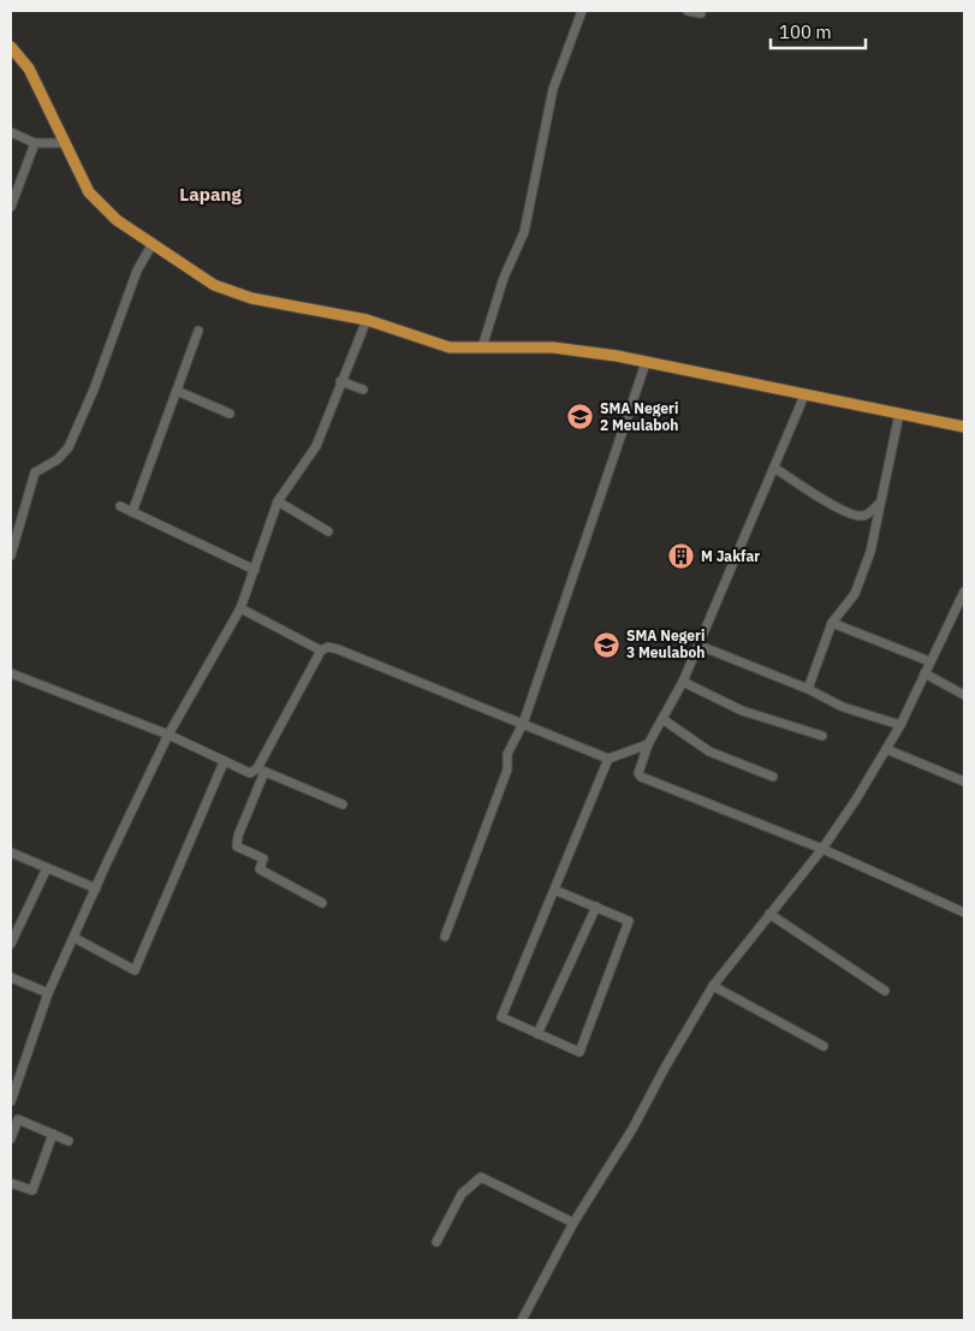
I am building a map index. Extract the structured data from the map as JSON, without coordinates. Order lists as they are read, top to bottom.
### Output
{
  "districts": ["Lapang"],
  "places": {
    "school or university": ["SMA Negeri 2 Meulaboh", "SMA Negeri 3 Meulaboh"],
    "building": ["M Jakfar"]
  },
  "scale_bar": "100 m"
}
